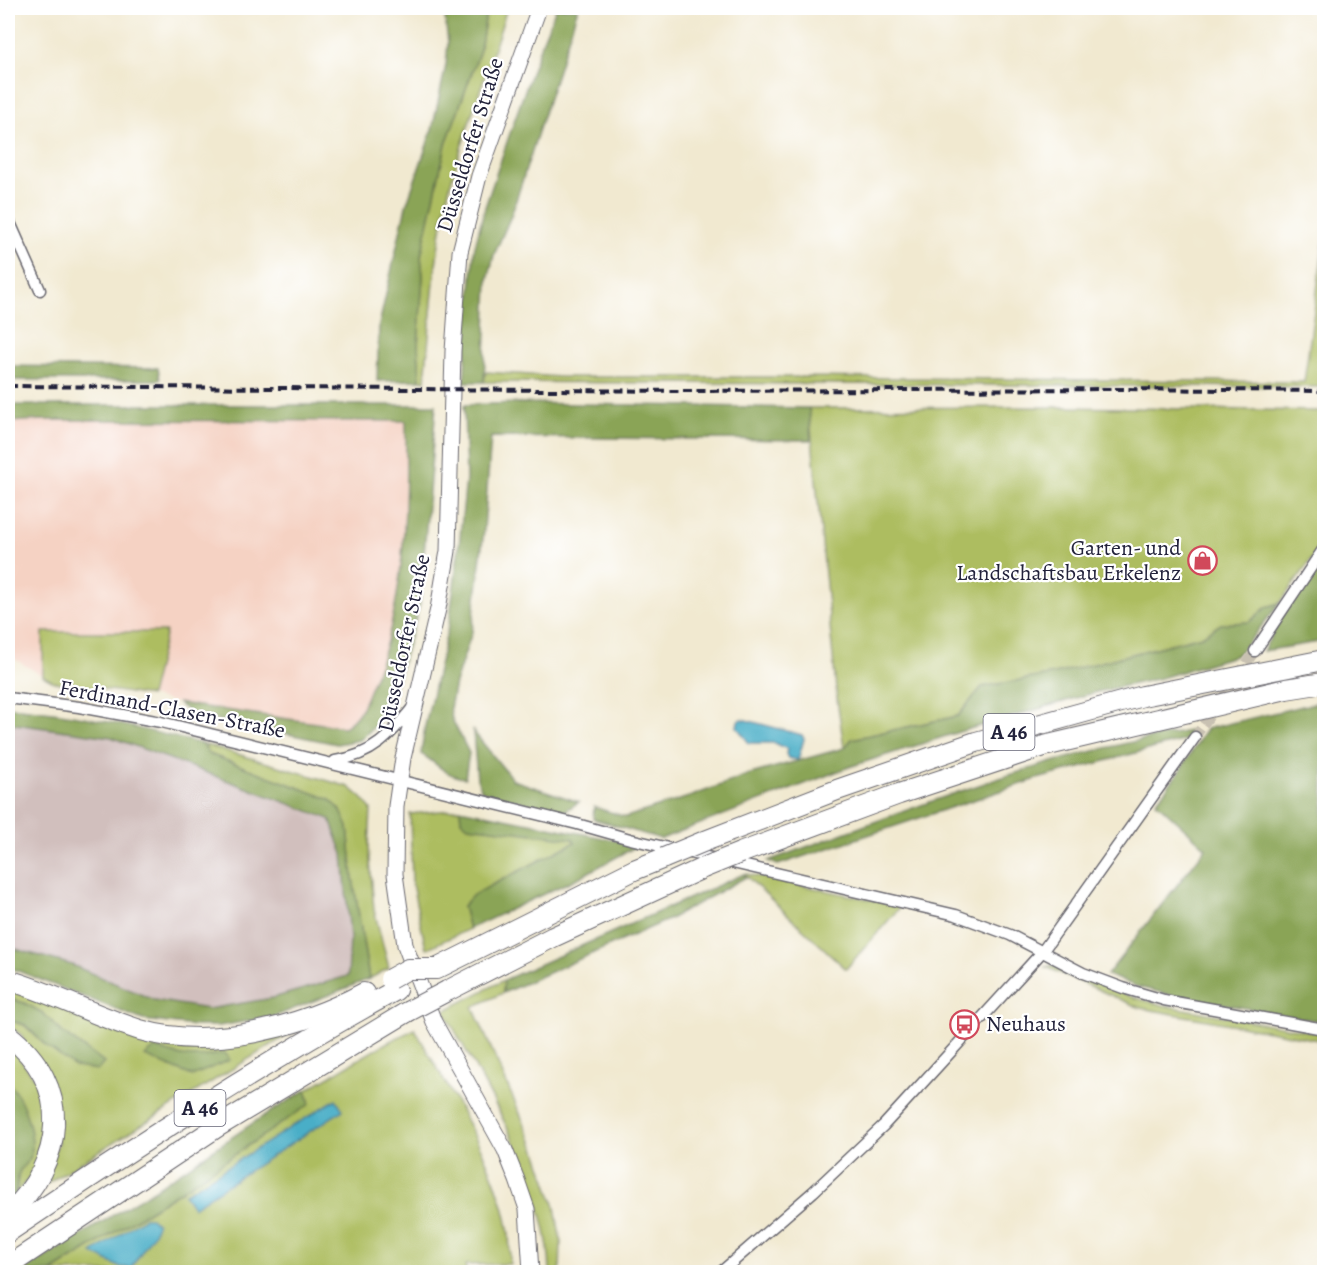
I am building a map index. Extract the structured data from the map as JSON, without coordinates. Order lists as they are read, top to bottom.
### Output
{
  "streets": {
    "highway": ["A 46"],
    "main road": ["Düsseldorfer Straße"],
    "street": ["Ferdinand-Clasen-Straße"]
  },
  "crossings": [
    ["Düsseldorfer Straße", "Ferdinand-Clasen-Straße"]
  ],
  "places": {
    "shop": ["Garten- und Landschaftsbau Erkelenz"],
    "bus stop": ["Neuhaus"]
  }
}
